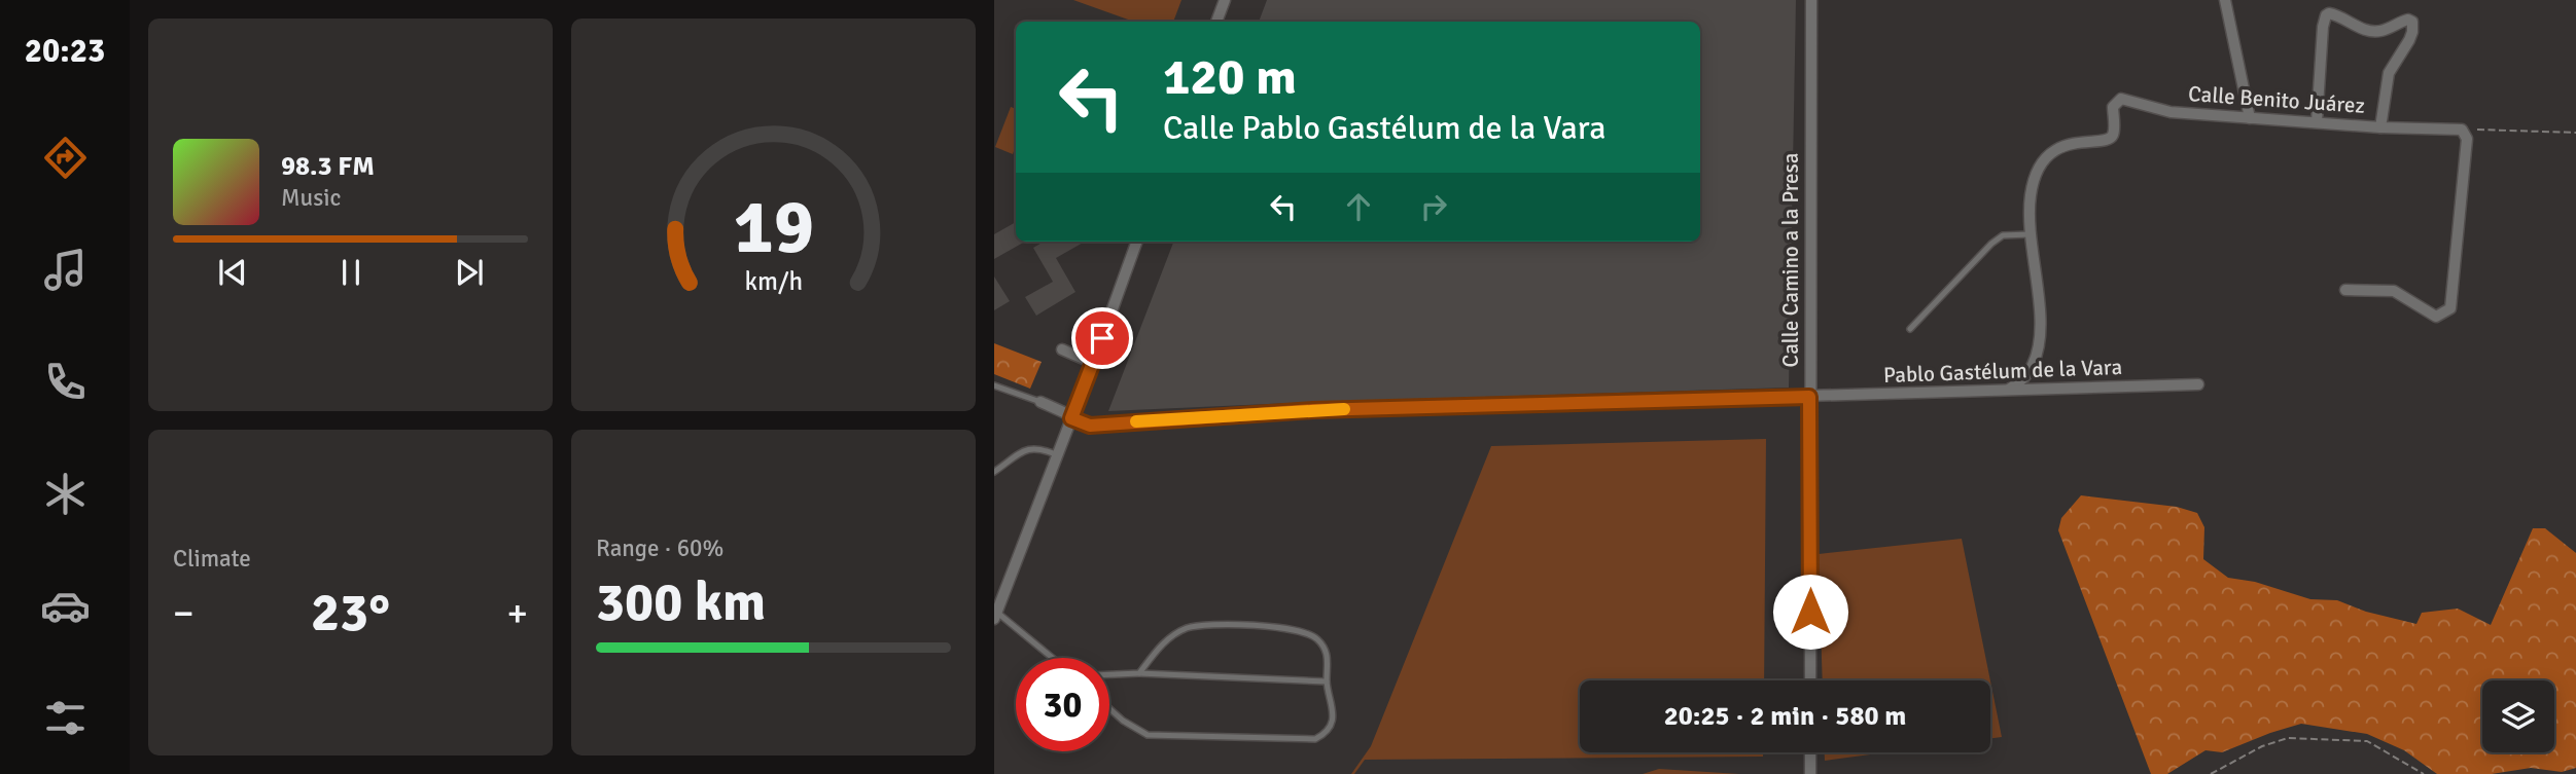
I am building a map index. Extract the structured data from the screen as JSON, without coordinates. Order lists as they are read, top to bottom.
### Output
{
  "streets": {
    "street": ["Calle Benito Juárez", "Calle Camino a la Presa", "Pablo Gastélum de la Vara"]
  },
  "crossings": [
    ["Calle Camino a la Presa", "Pablo Gastélum de la Vara"]
  ],
  "page": {
    "tabs": "20:23",
    "turn": ["120 m", "Calle Pablo Gastélum de la Vara"],
    "song": ["98.3 FM", "Music"],
    "tile": [
      "Climate",
      ["Range · 60%", "300 km"]
    ],
    "heat": ["−", "23°", "+"],
    "limit": "30",
    "trip": "20:25 · 2 min · 580 m",
    "gauge": ["19", "km/h"]
  }
}
